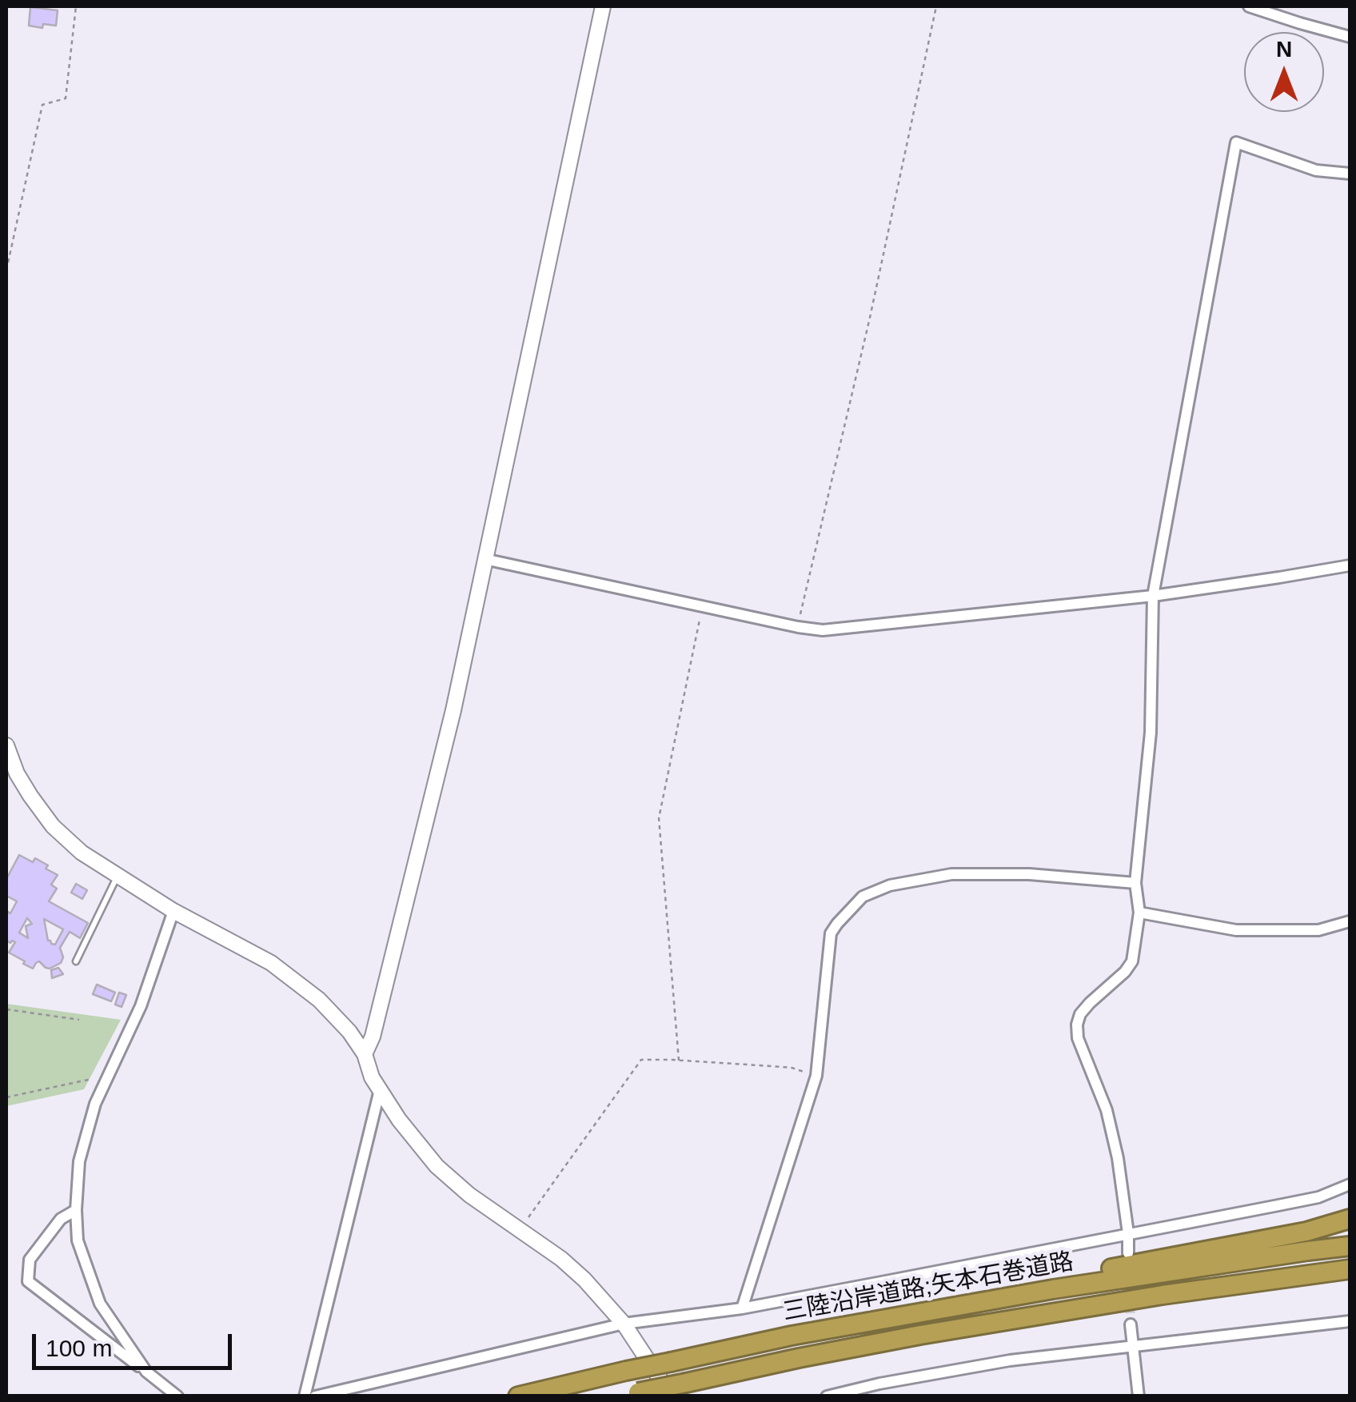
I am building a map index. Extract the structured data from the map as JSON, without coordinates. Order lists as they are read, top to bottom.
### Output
{
  "streets": {
    "highway": ["三陸沿岸道路;矢本石巻道路"]
  },
  "scale_bar": "100 m",
  "north": "top"
}
